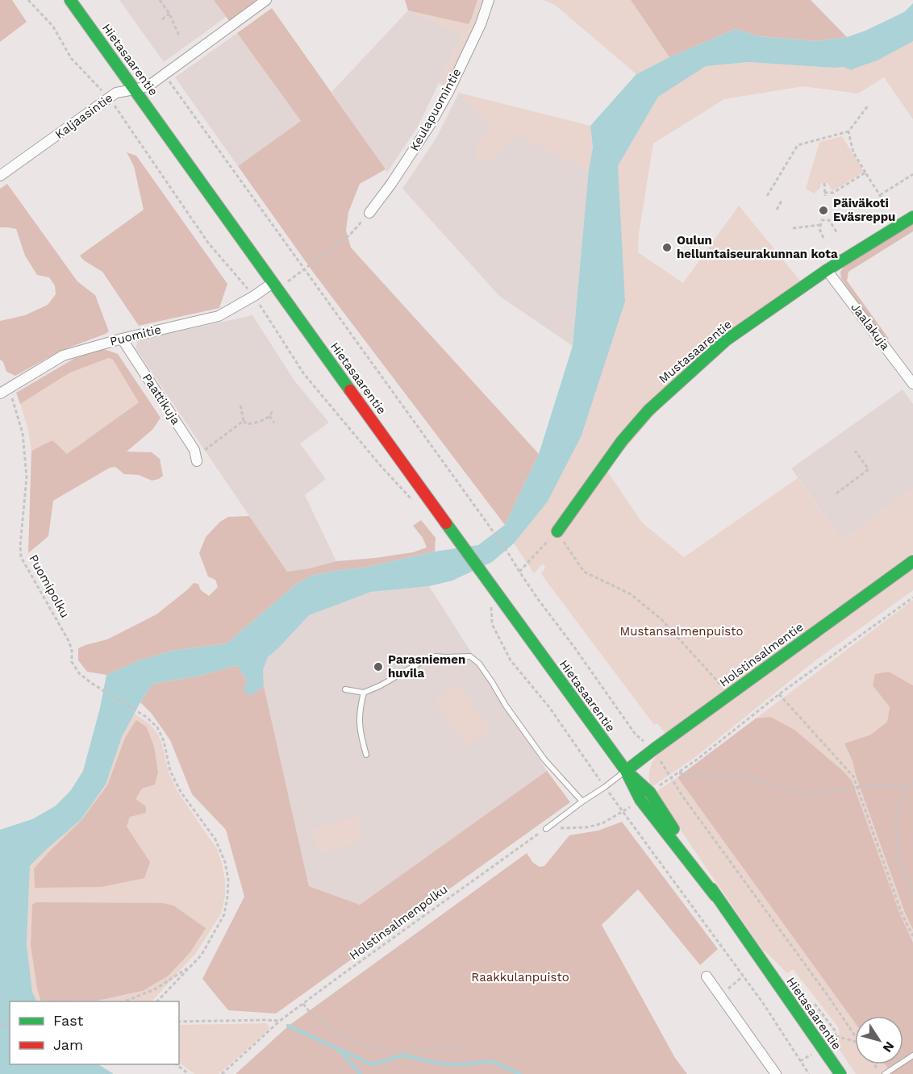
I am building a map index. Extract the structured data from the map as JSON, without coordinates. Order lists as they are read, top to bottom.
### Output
{
  "streets": {
    "street": [
      "Hietasaarentie",
      "Keulapuomintie",
      "Kaljaasintie",
      "Jaalakuja",
      "Puomitie",
      "Mustasaarentie",
      "Paattikuja",
      "Holstinsalmentie"
    ],
    "path": ["Puomipolku", "Holstinsalmenpolku"]
  },
  "crossings": [
    ["Hietasaarentie", "Kaljaasintie"],
    ["Hietasaarentie", "Puomitie"],
    ["Hietasaarentie", "Holstinsalmentie"],
    ["Jaalakuja", "Mustasaarentie"],
    ["Puomitie", "Paattikuja"],
    ["Puomitie", "Puomipolku"]
  ],
  "parks": ["Mustansalmenpuisto", "Raakkulanpuisto"],
  "places": ["Päiväkoti Eväsreppu", "Oulun helluntaiseurakunnan kota", "Parasniemen huvila"],
  "legend": ["Fast", "Jam"],
  "north": "bottom right"
}
